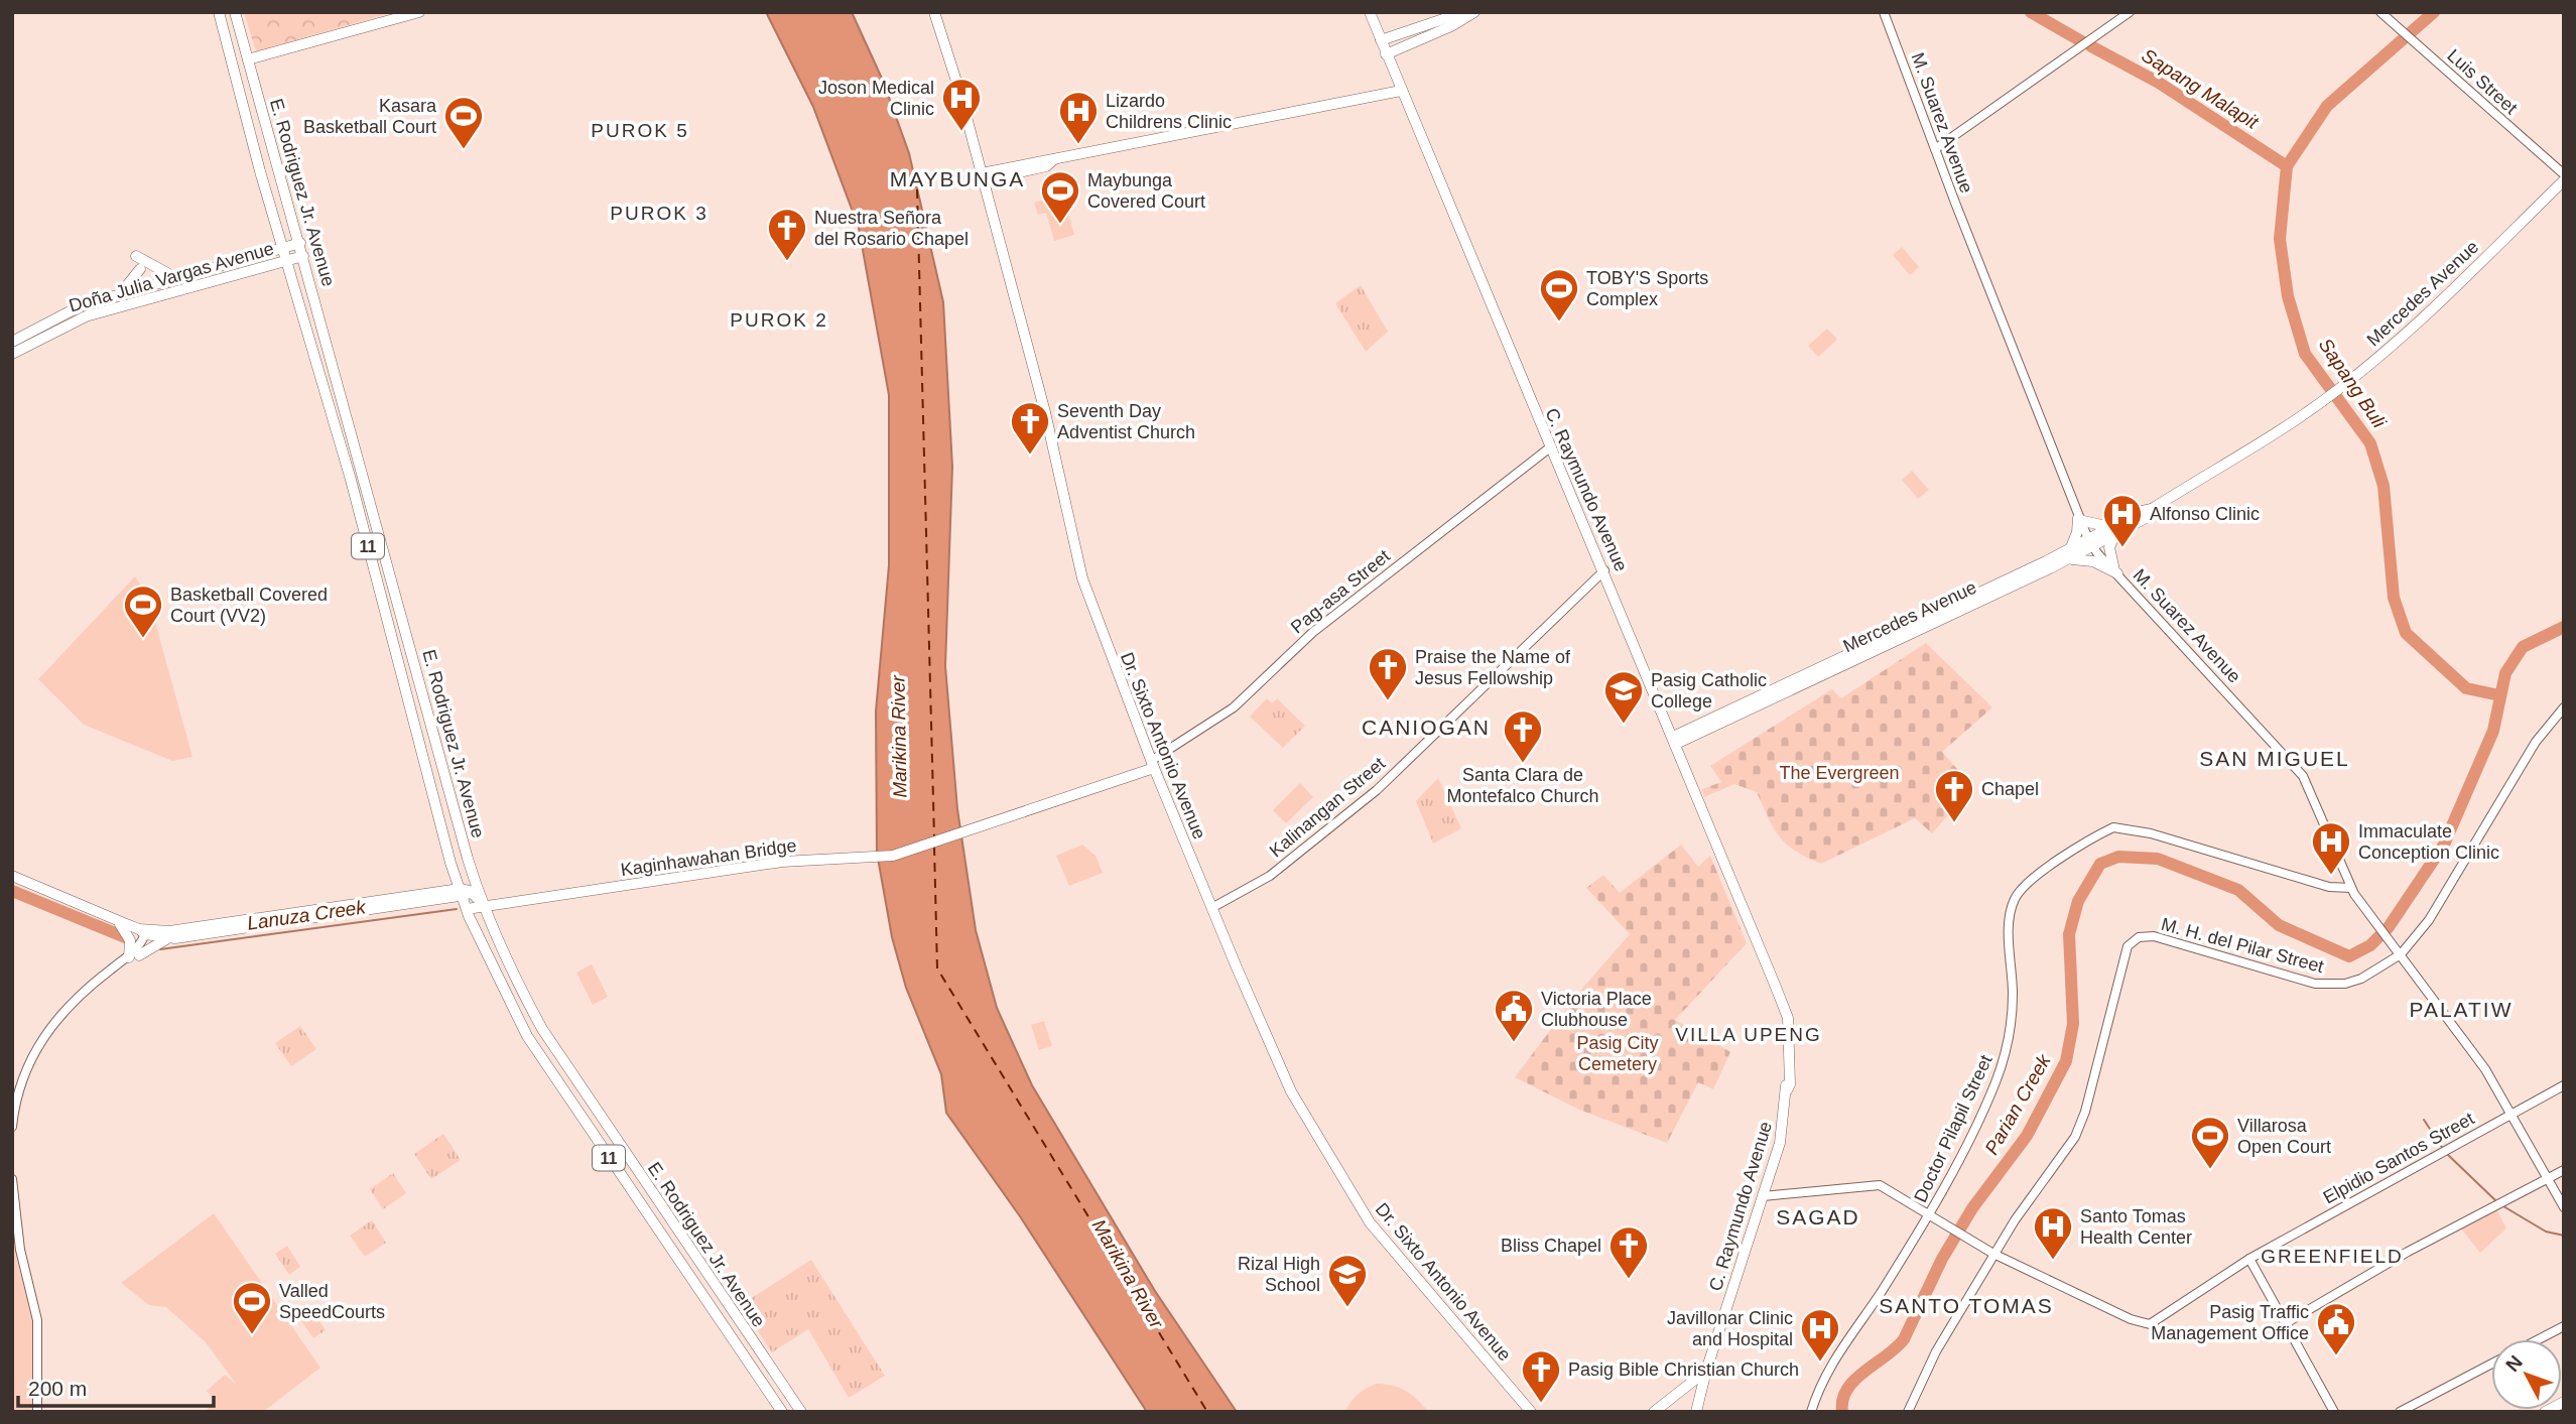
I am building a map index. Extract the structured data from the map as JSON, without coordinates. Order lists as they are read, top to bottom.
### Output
{
  "streets": {
    "main road": [
      "E. Rodriguez Jr. Avenue",
      "Doña Julia Vargas Avenue",
      "Mercedes Avenue",
      "C. Raymundo Avenue",
      "11",
      "Dr. Sixto Antonio Avenue",
      "Kaginhawahan Bridge"
    ],
    "street": [
      "Luis Street",
      "M. Suarez Avenue",
      "Pag-asa Street",
      "Kalinangan Street",
      "M. H. del Pilar Street",
      "Doctor Pilapil Street",
      "Elpidio Santos Street"
    ]
  },
  "crossings": [
    ["Luis Street", "Mercedes Avenue"],
    ["M. Suarez Avenue", "Mercedes Avenue"],
    ["M. Suarez Avenue", "M. H. del Pilar Street"],
    ["M. Suarez Avenue", "Doctor Pilapil Street"],
    ["M. Suarez Avenue", "Elpidio Santos Street"],
    ["E. Rodriguez Jr. Avenue", "Doña Julia Vargas Avenue"],
    ["E. Rodriguez Jr. Avenue", "Kaginhawahan Bridge"],
    ["Mercedes Avenue", "C. Raymundo Avenue"],
    ["C. Raymundo Avenue", "Pag-asa Street"],
    ["C. Raymundo Avenue", "Kalinangan Street"],
    ["Pag-asa Street", "Dr. Sixto Antonio Avenue"],
    ["Pag-asa Street", "Kaginhawahan Bridge"],
    ["Dr. Sixto Antonio Avenue", "Kalinangan Street"],
    ["Dr. Sixto Antonio Avenue", "Kaginhawahan Bridge"],
    ["M. H. del Pilar Street", "Elpidio Santos Street"]
  ],
  "districts": [
    "PUROK 5",
    "MAYBUNGA",
    "PUROK 3",
    "PUROK 2",
    "CANIOGAN",
    "SAN MIGUEL",
    "PALATIW",
    "VILLA UPENG",
    "SAGAD",
    "GREENFIELD",
    "SANTO TOMAS"
  ],
  "water": [
    "Sapang Malapit",
    "Sapang Buli",
    "Marikina River",
    "Lanuza Creek",
    "Parian Creek"
  ],
  "parks": ["The Evergreen", "Pasig City Cemetery"],
  "places": {
    "hospital": [
      "Joson Medical Clinic",
      "Lizardo Childrens Clinic",
      "Alfonso Clinic",
      "Immaculate Conception Clinic",
      "Santo Tomas Health Center",
      "Javillonar Clinic and Hospital"
    ],
    "sports": [
      "Kasara Basketball Court",
      "Maybunga Covered Court",
      "TOBY'S Sports Complex",
      "Basketball Covered Court (VV2)",
      "Villarosa Open Court",
      "Valled SpeedCourts"
    ],
    "church": [
      "Nuestra Señora del Rosario Chapel",
      "Seventh Day Adventist Church",
      "Praise the Name of Jesus Fellowship",
      "Santa Clara de Montefalco Church",
      "Chapel",
      "Bliss Chapel",
      "Pasig Bible Christian Church"
    ],
    "school or university": ["Pasig Catholic College", "Rizal High School"],
    "public building": ["Victoria Place Clubhouse", "Pasig Traffic Management Office"]
  },
  "scale_bar": "200 m",
  "north": "top left"
}
